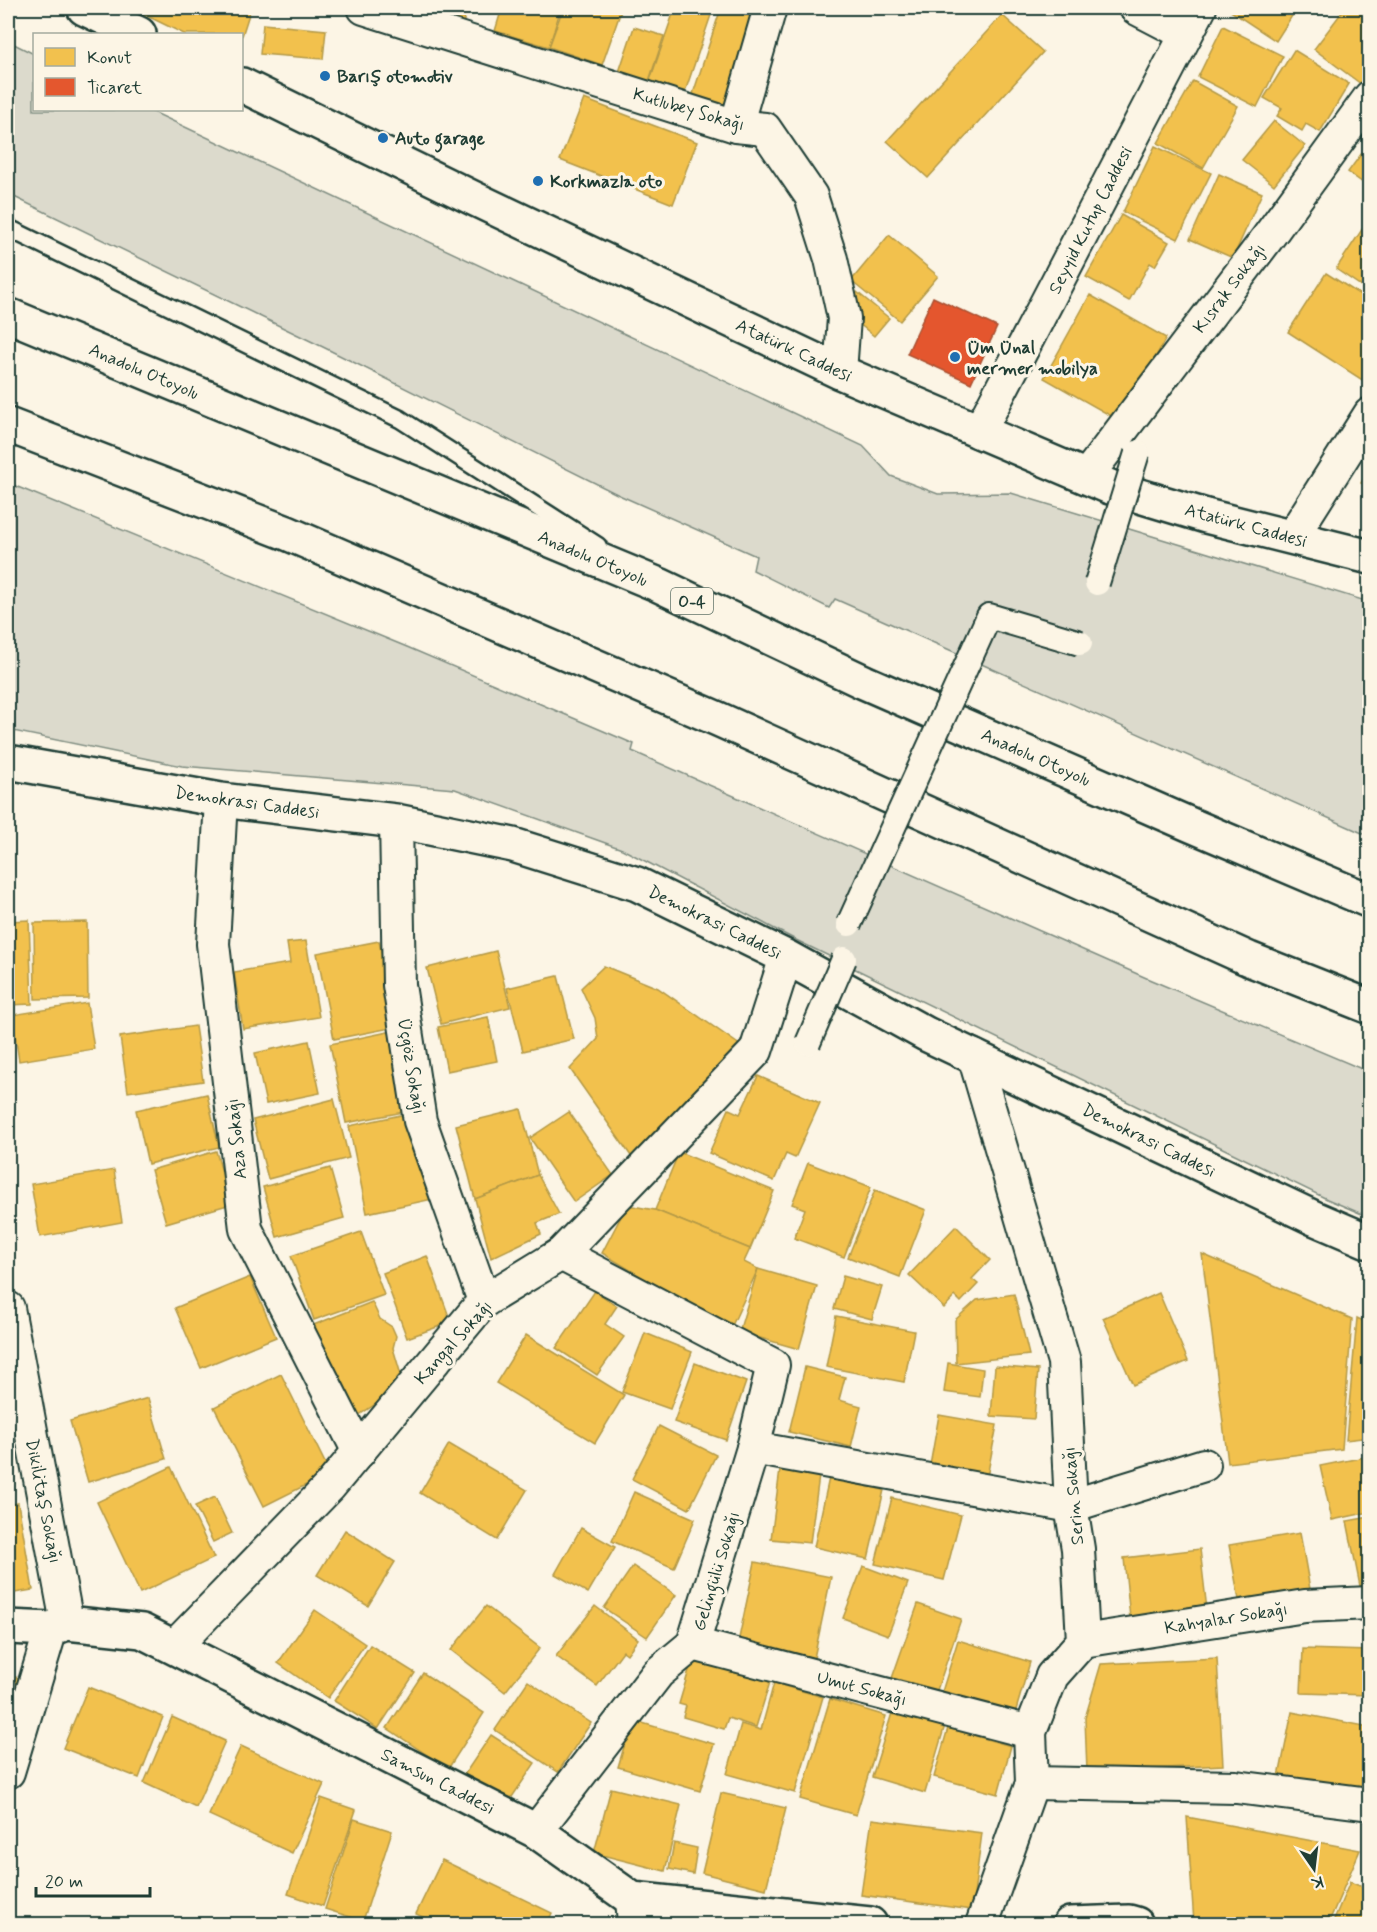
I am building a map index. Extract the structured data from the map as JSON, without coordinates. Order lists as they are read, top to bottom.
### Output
{
  "streets": {
    "main road": [
      "Atatürk Caddesi",
      "Anadolu Otoyolu",
      "O-4",
      "Demokrasi Caddesi",
      "Samsun Caddesi"
    ],
    "street": [
      "Kutlubey Sokağı",
      "Seyyid Kutup Caddesi",
      "Kısrak Sokağı",
      "Üçgöz Sokağı",
      "Aza Sokağı",
      "Kangal Sokağı",
      "Serin Sokağı",
      "Dikilitaş Sokağı",
      "Gelingülü Sokağı",
      "Kahyalar Sokağı",
      "Umut Sokağı"
    ]
  },
  "crossings": [
    ["Kutlubey Sokağı", "Atatürk Caddesi"],
    ["Seyyid Kutup Caddesi", "Atatürk Caddesi"],
    ["Kısrak Sokağı", "Atatürk Caddesi"],
    ["Demokrasi Caddesi", "Üçgöz Sokağı"],
    ["Demokrasi Caddesi", "Aza Sokağı"],
    ["Demokrasi Caddesi", "Kangal Sokağı"],
    ["Demokrasi Caddesi", "Serin Sokağı"],
    ["Üçgöz Sokağı", "Kangal Sokağı"],
    ["Aza Sokağı", "Kangal Sokağı"],
    ["Kangal Sokağı", "Gelingülü Sokağı"],
    ["Kangal Sokağı", "Samsun Caddesi"],
    ["Serin Sokağı", "Kahyalar Sokağı"],
    ["Dikilitaş Sokağı", "Samsun Caddesi"],
    ["Gelingülü Sokağı", "Umut Sokağı"],
    ["Gelingülü Sokağı", "Samsun Caddesi"]
  ],
  "places": [
    "Barış otomotiv",
    "Auto garage",
    "Korkmazla oto",
    "Üm Ünal mermer mobilya"
  ],
  "legend": ["Konut", "Ticaret"],
  "scale_bar": "20 m",
  "north": "bottom"
}
